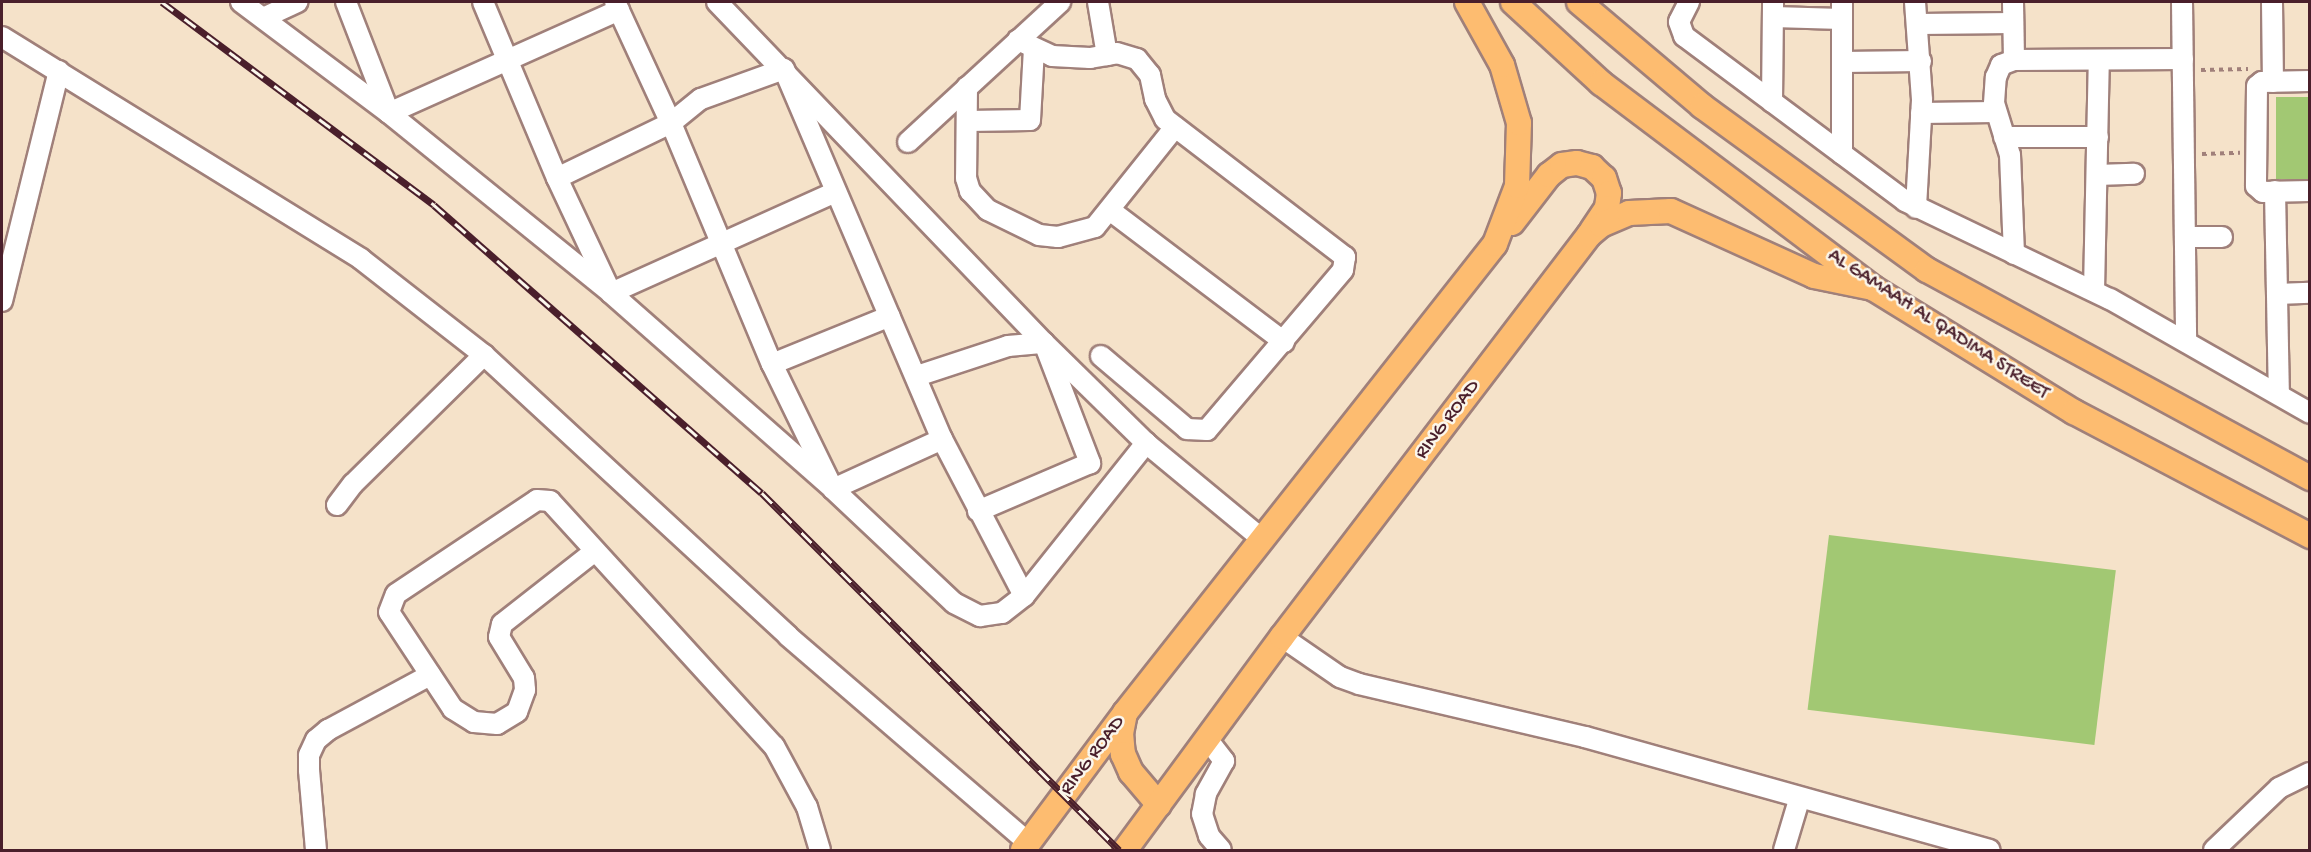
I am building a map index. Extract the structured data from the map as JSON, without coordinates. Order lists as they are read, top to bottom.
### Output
{
  "streets": {
    "main road": ["AL GAMAAH AL QADIMA STREET", "RING ROAD"]
  },
  "crossings": [
    ["AL GAMAAH AL QADIMA STREET", "RING ROAD"]
  ]
}
